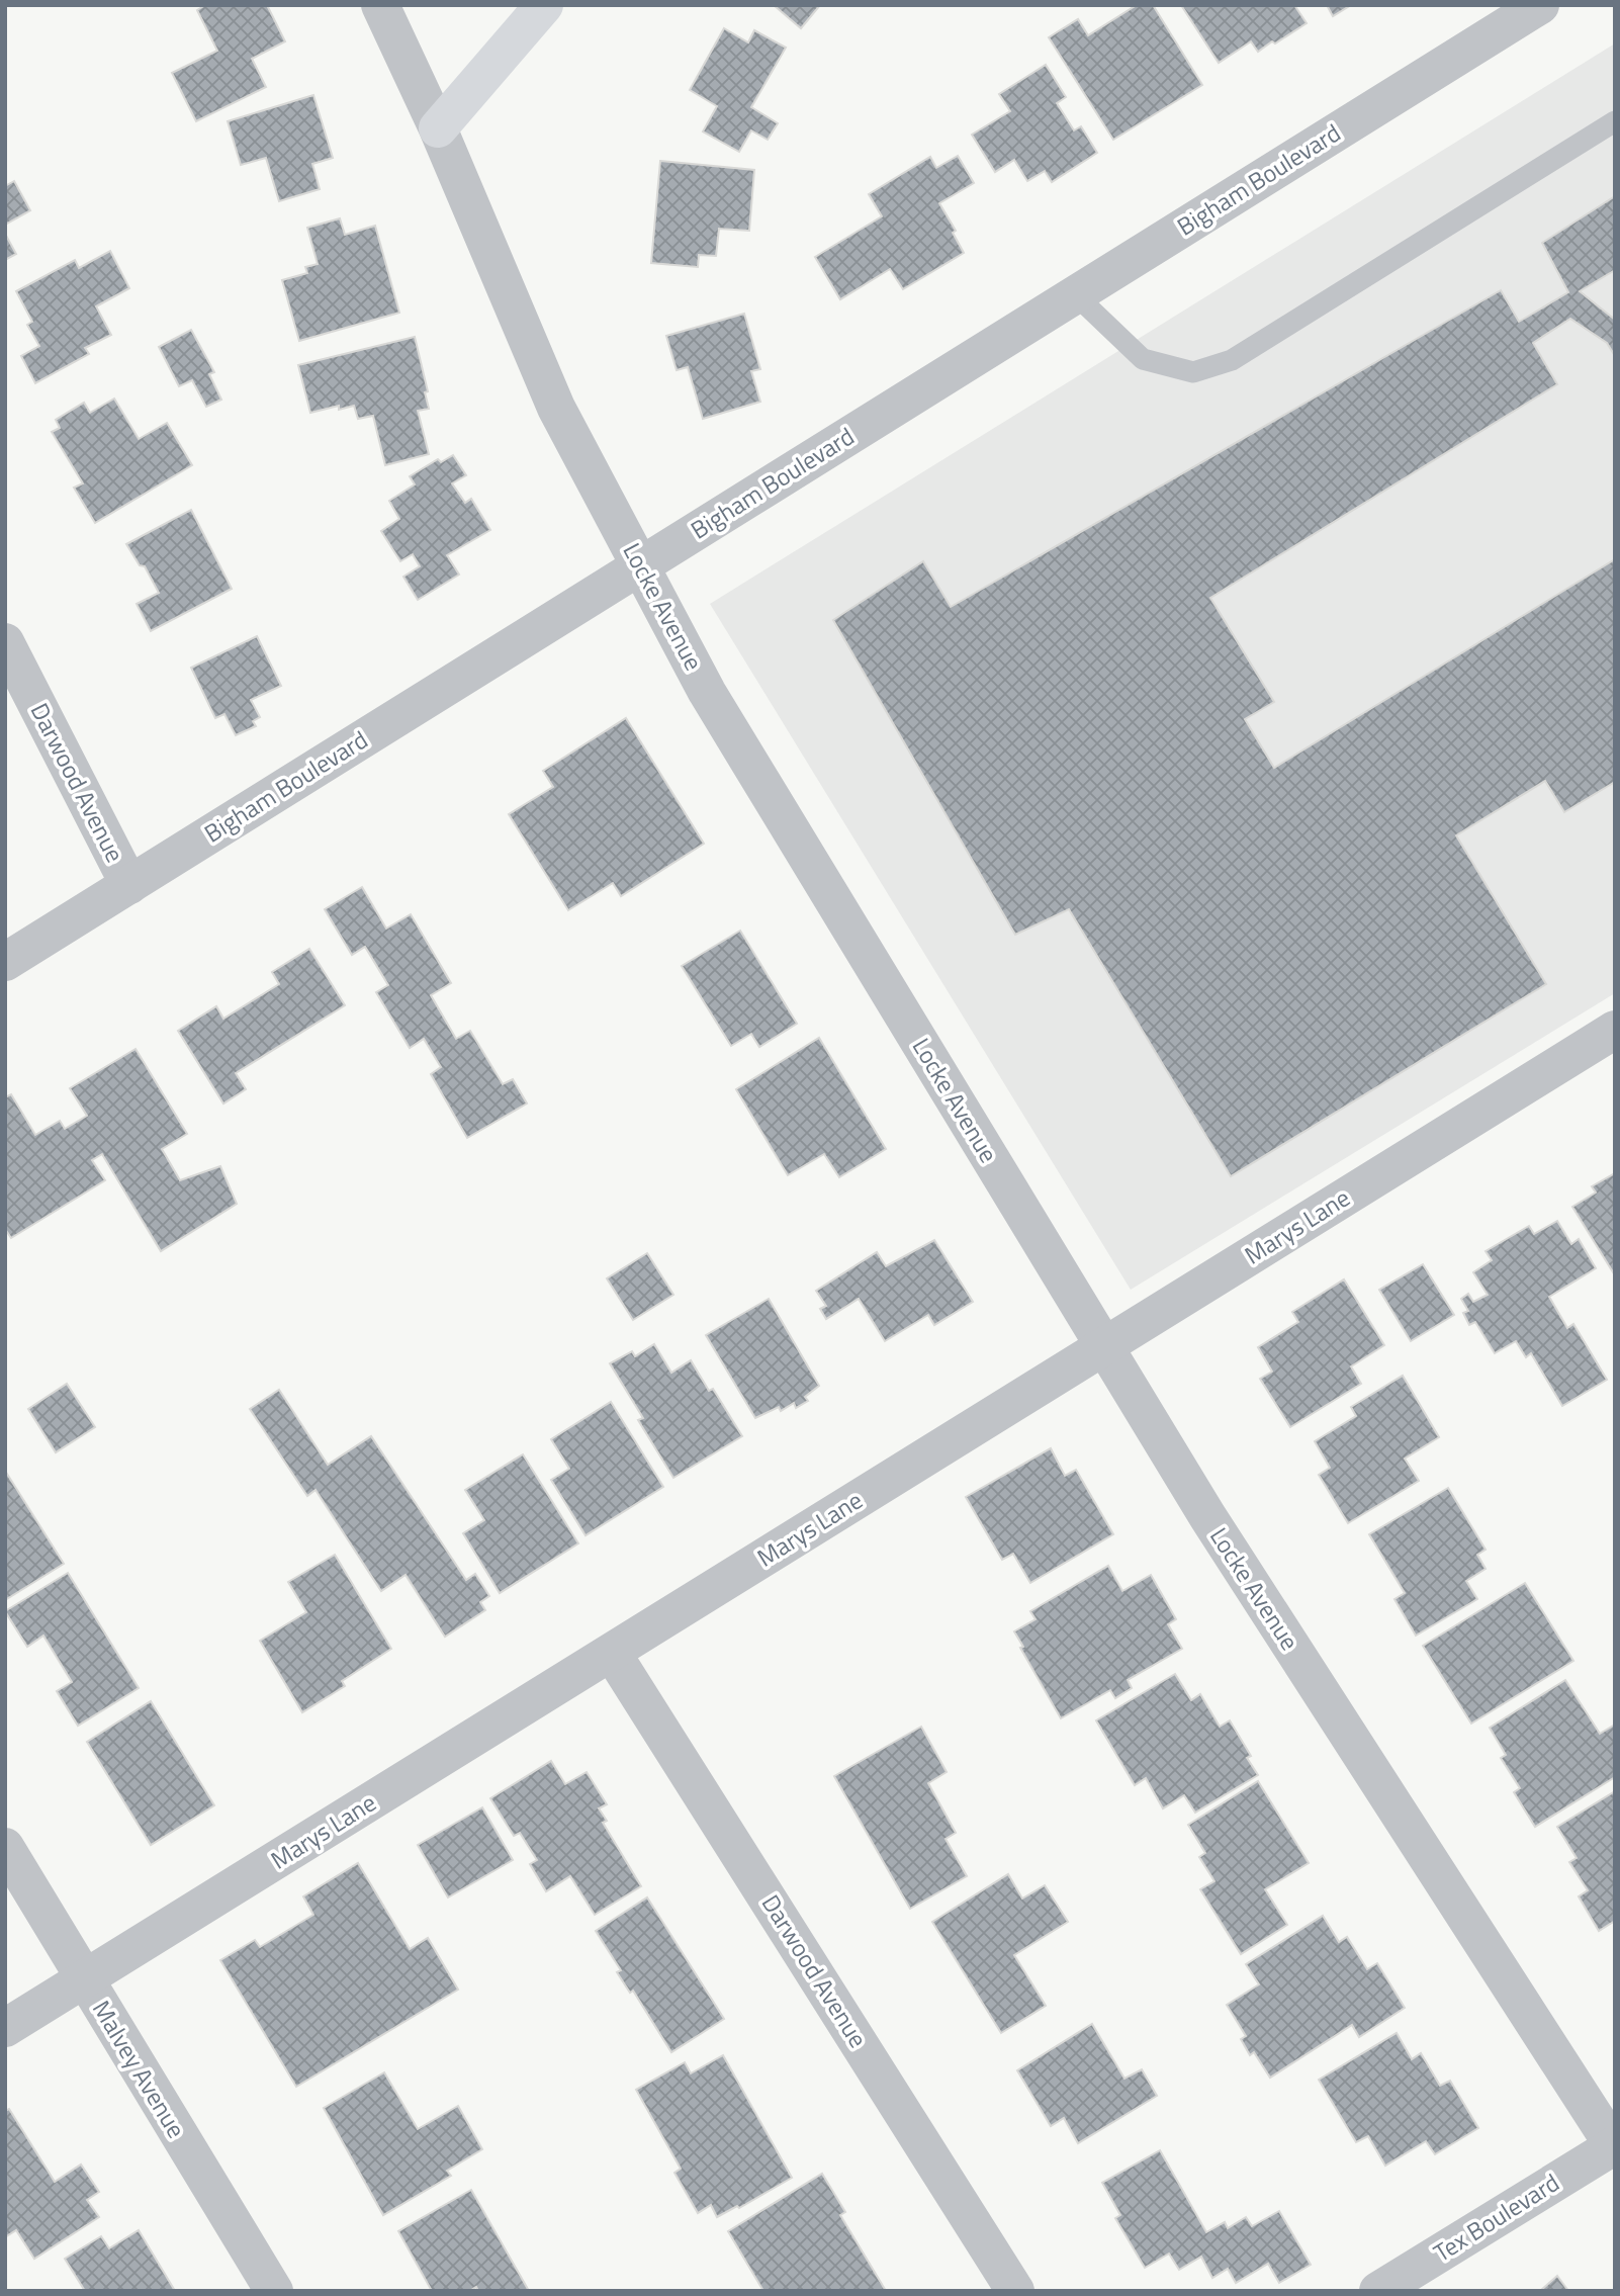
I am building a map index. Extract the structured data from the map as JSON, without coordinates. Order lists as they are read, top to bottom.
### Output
{
  "streets": {
    "street": [
      "Bigham Boulevard",
      "Locke Avenue",
      "Darwood Avenue",
      "Marys Lane",
      "Malvey Avenue",
      "Tex Boulevard"
    ]
  },
  "crossings": [
    ["Bigham Boulevard", "Locke Avenue"],
    ["Bigham Boulevard", "Darwood Avenue"],
    ["Locke Avenue", "Marys Lane"],
    ["Locke Avenue", "Tex Boulevard"],
    ["Darwood Avenue", "Marys Lane"],
    ["Marys Lane", "Malvey Avenue"]
  ]
}
